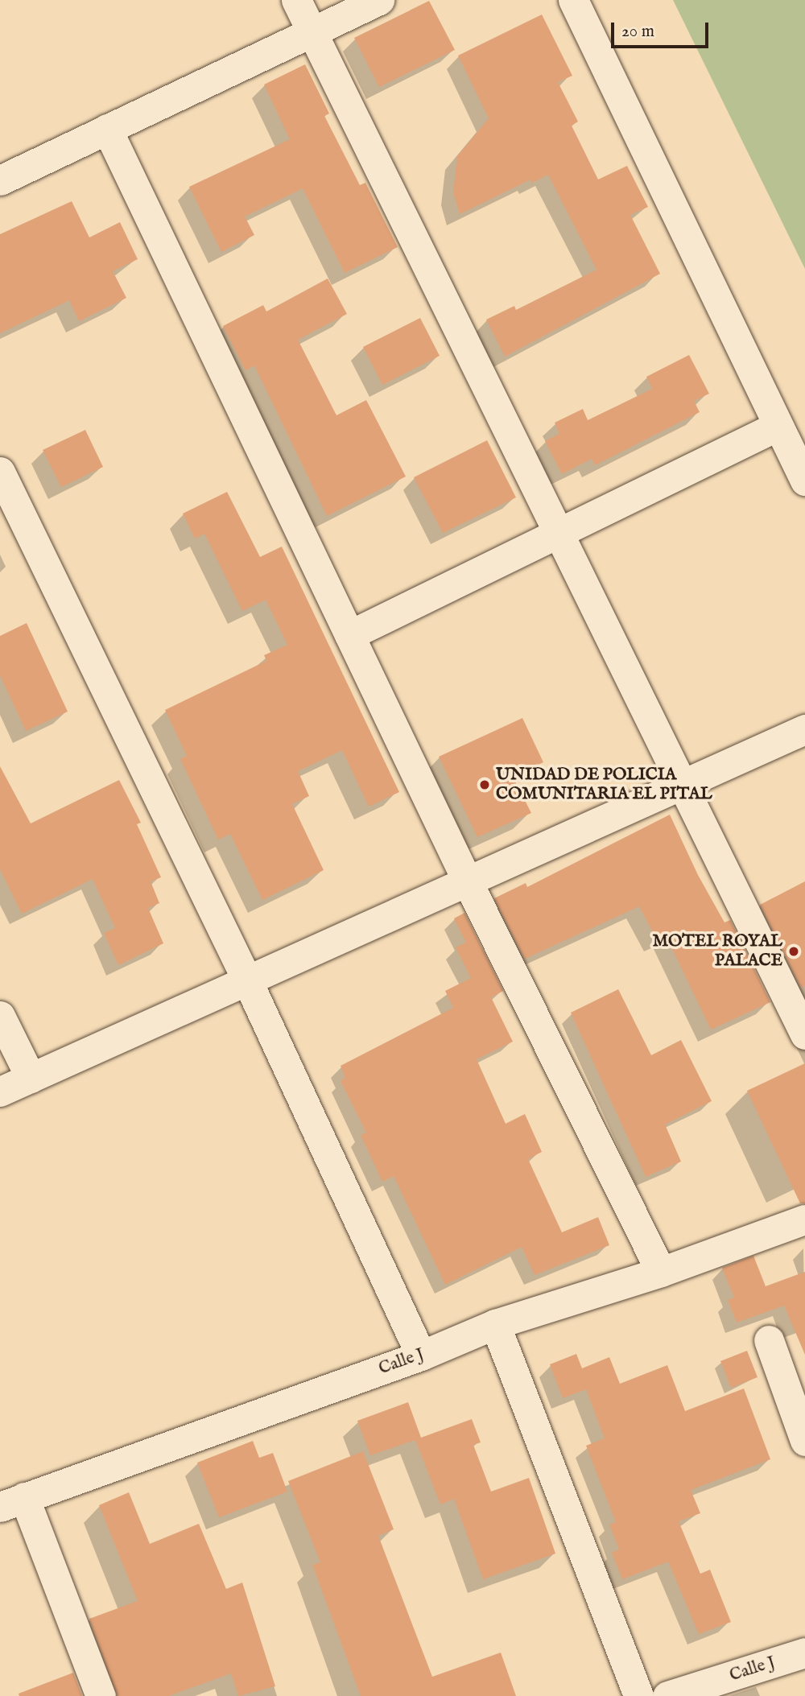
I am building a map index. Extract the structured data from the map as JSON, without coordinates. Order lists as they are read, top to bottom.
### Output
{
  "streets": {
    "street": ["Calle J"]
  },
  "places": ["UNIDAD DE POLICIA COMUNITARIA EL PITAL", "MOTEL ROYAL PALACE"],
  "scale_bar": "20 m"
}
